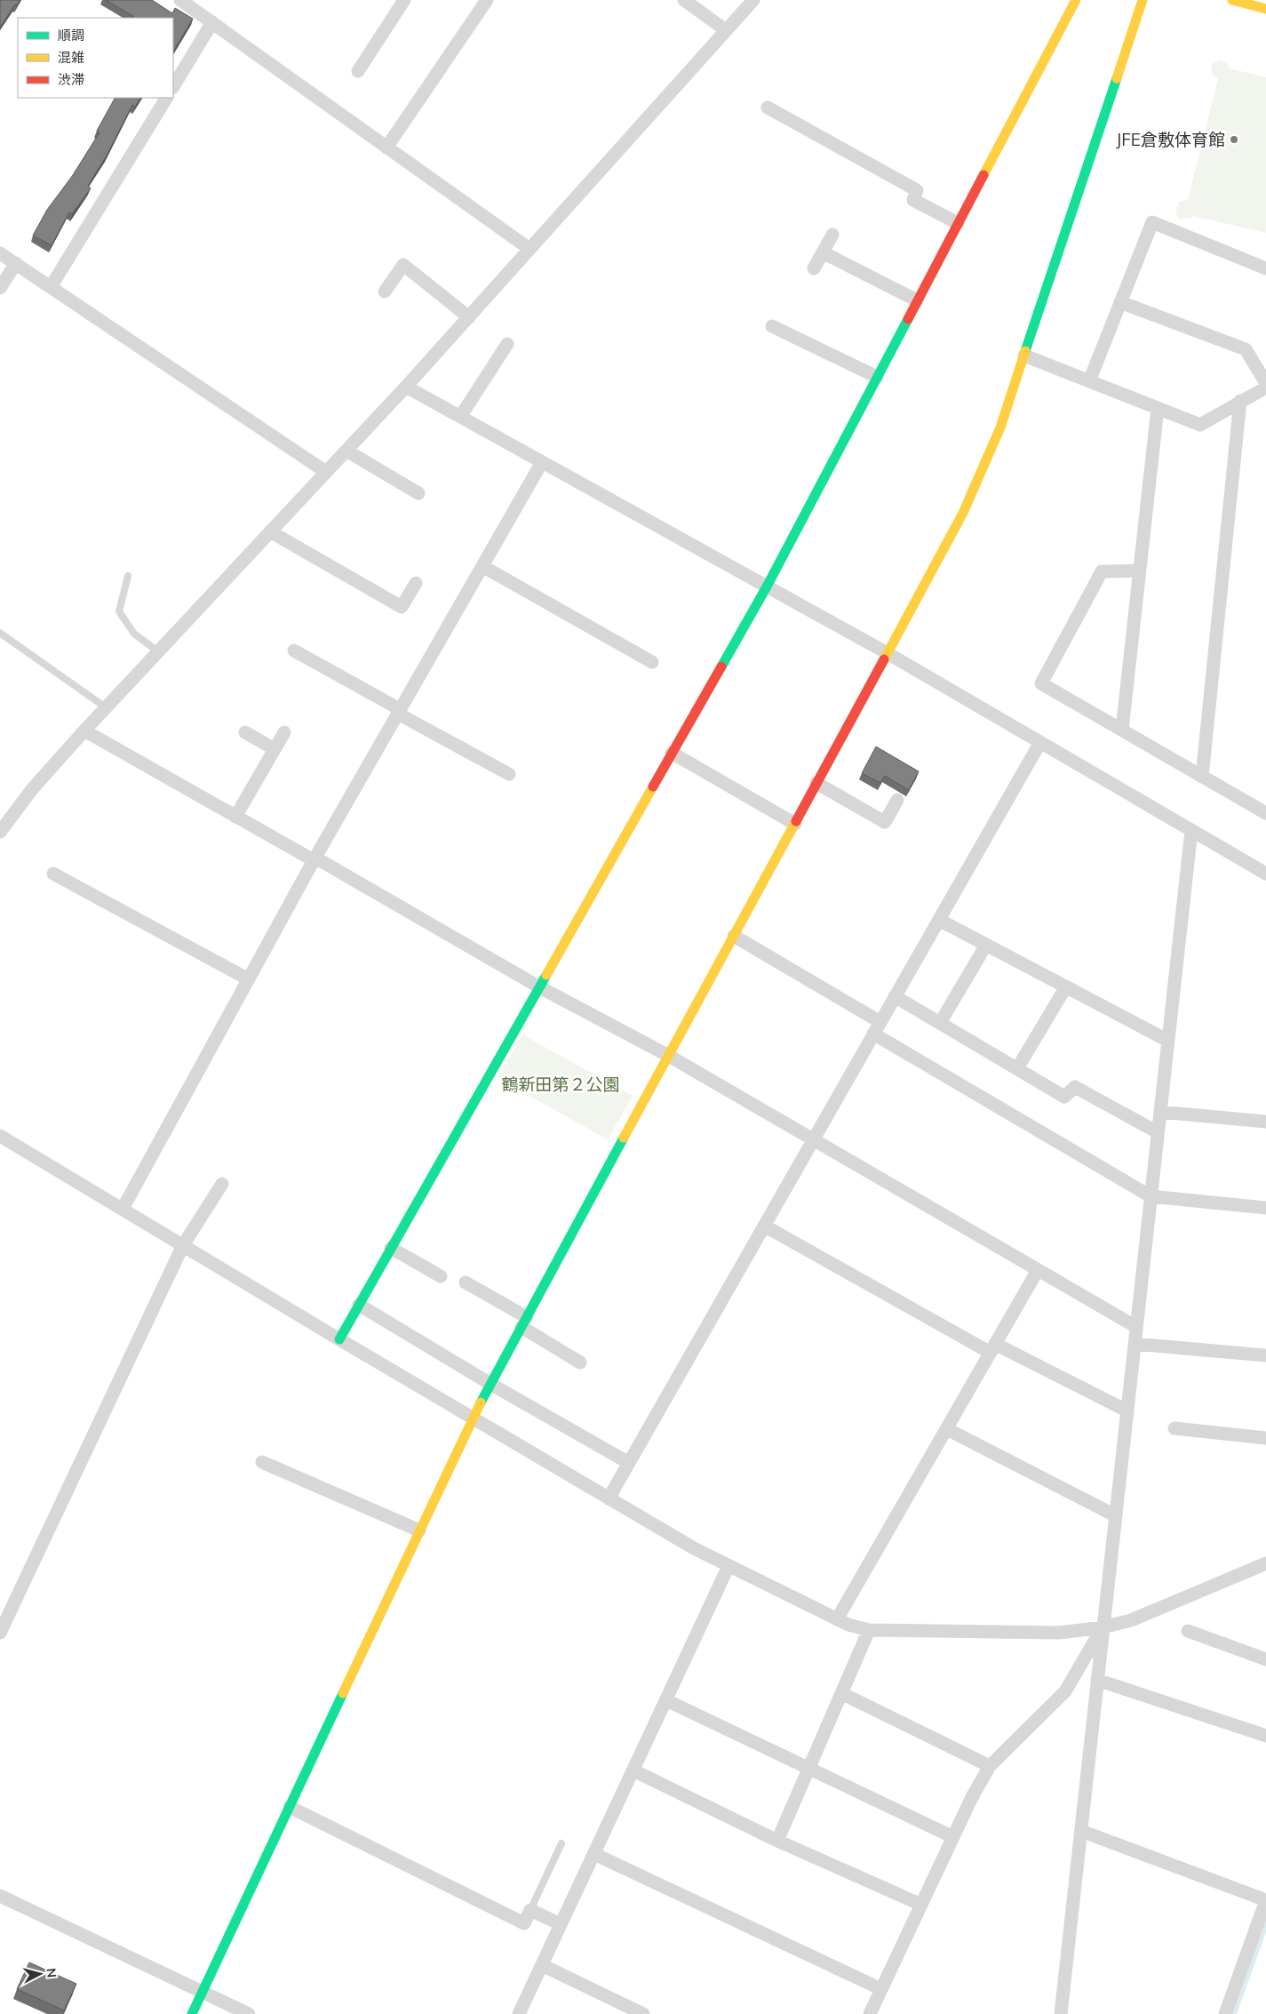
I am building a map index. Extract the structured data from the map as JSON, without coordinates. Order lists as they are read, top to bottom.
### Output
{
  "parks": ["鶴新田第２公園"],
  "places": ["JFE倉敷体育館"],
  "legend": ["順調", "混雑", "渋滞"],
  "north": "right"
}
